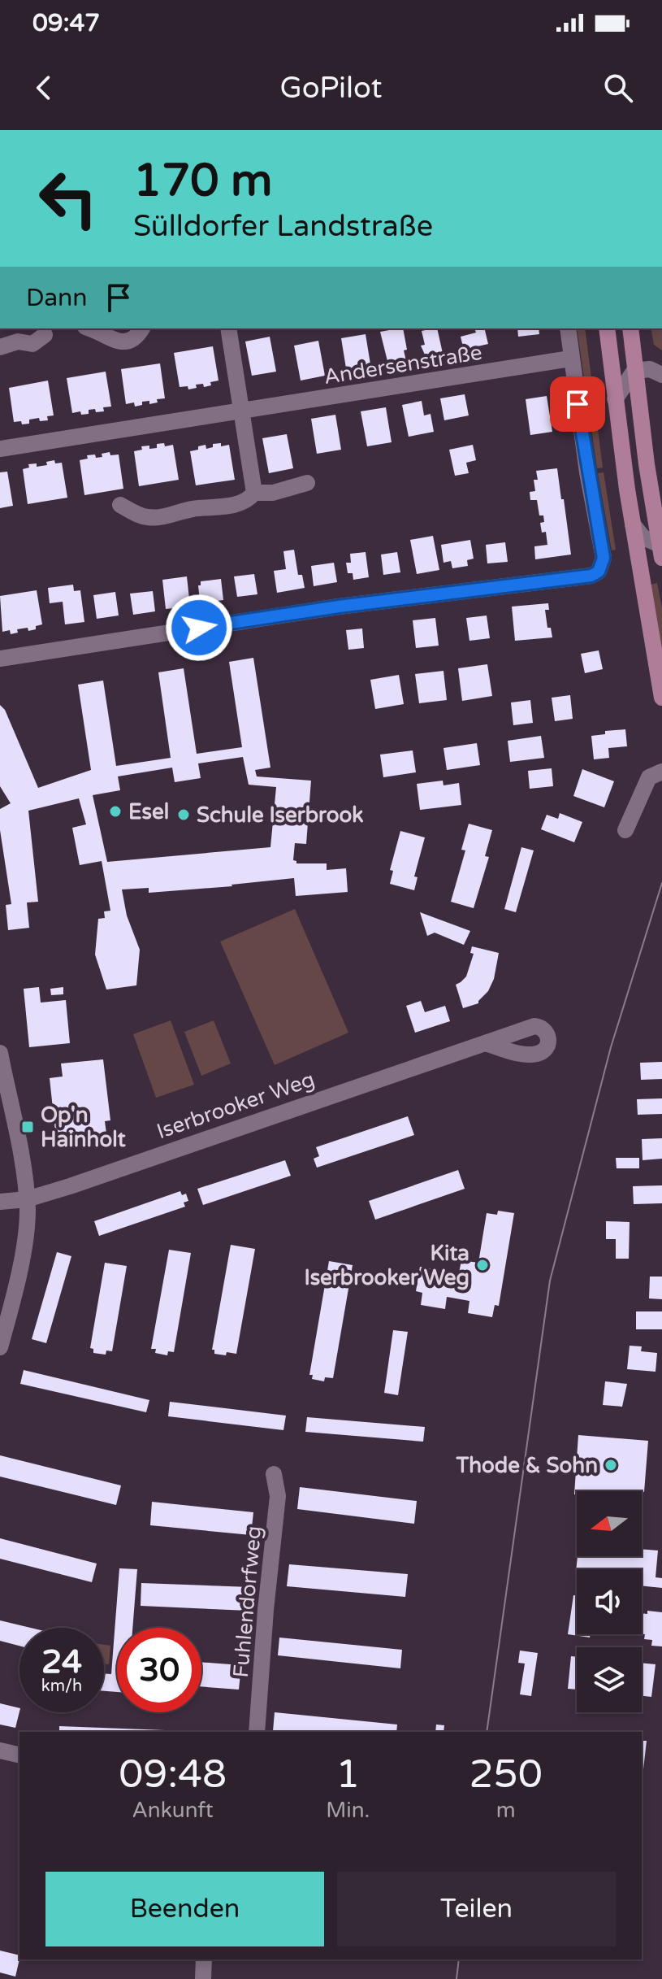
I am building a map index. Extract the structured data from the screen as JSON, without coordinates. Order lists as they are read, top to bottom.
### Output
{
  "streets": {
    "street": ["Andersenstraße", "Iserbrooker Weg", "Fuhlendorfweg"]
  },
  "places": {
    "other": [
      "Esel",
      "Schule Iserbrook",
      "Kita Iserbrooker Weg",
      "Thode & Sohn"
    ],
    "transit": ["Op'n Hainholt"]
  },
  "north": "left",
  "page": {
    "status": "09:47",
    "header": "GoPilot",
    "turn": ["170 m", "Sülldorfer Landstraße"],
    "then": "Dann",
    "speed": "24 km/h",
    "limit": "30",
    "eta": [
      "09:48",
      "Ankunft",
      "1",
      "Min.",
      "250",
      "m"
    ],
    "buttons": ["Beenden", "Teilen"]
  }
}
